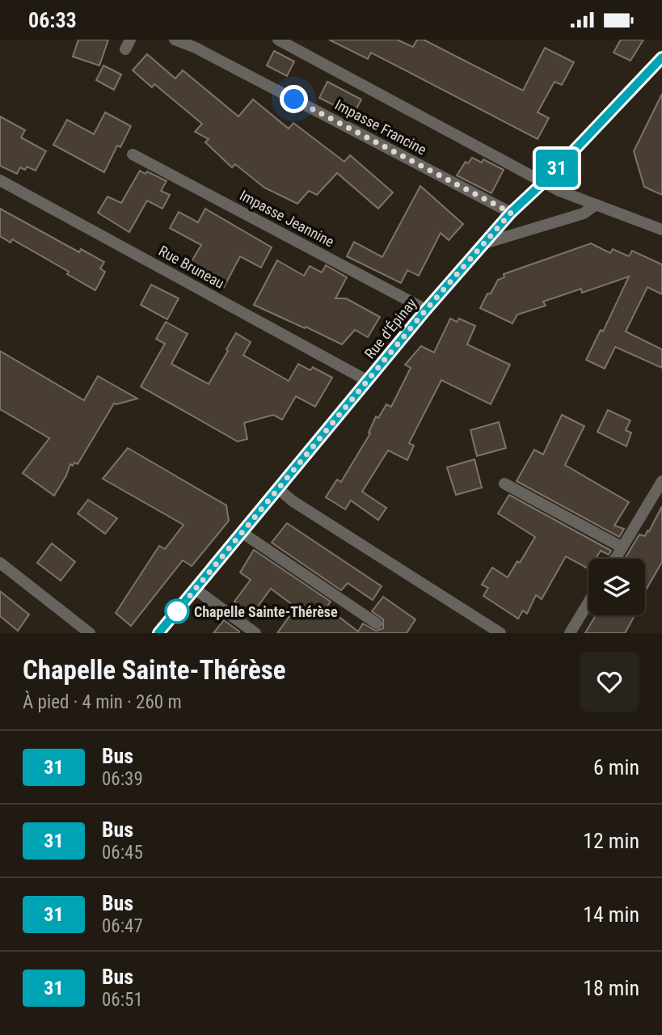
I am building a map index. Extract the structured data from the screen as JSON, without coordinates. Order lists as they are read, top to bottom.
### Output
{
  "streets": {
    "main road": ["Rue d'Épinay"],
    "street": ["Impasse Francine", "Impasse Jeannine", "Rue Bruneau"]
  },
  "crossings": [
    ["Impasse Francine", "Rue d'Épinay"],
    ["Impasse Jeannine", "Rue d'Épinay"],
    ["Rue Bruneau", "Rue d'Épinay"]
  ],
  "places": ["Chapelle Sainte-Thérèse"],
  "lines": ["bus line 31"],
  "page": {
    "status": "06:33",
    "on_map": "31",
    "heading": ["Chapelle Sainte-Thérèse", "À pied · 4 min · 260 m"],
    "list": [
      {
        "mark": "31",
        "name": "Bus",
        "note": "06:39",
        "value": "6 min"
      },
      {
        "mark": "31",
        "name": "Bus",
        "note": "06:45",
        "value": "12 min"
      },
      {
        "mark": "31",
        "name": "Bus",
        "note": "06:47",
        "value": "14 min"
      },
      {
        "mark": "31",
        "name": "Bus",
        "note": "06:51",
        "value": "18 min"
      }
    ]
  }
}
